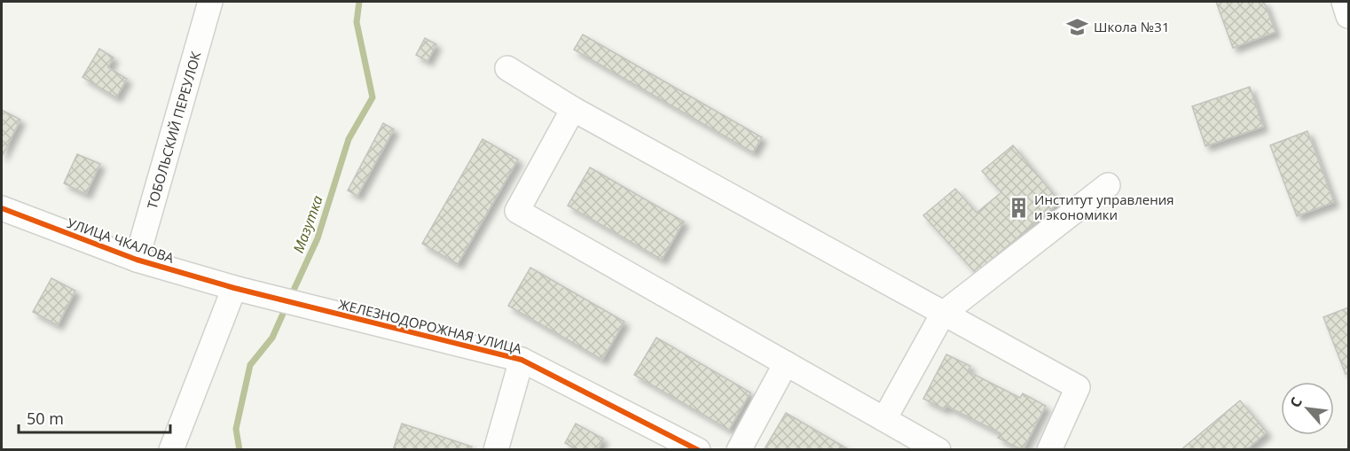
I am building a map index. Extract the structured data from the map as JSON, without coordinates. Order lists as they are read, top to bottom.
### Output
{
  "streets": {
    "street": ["ТОБОЛЬСКИЙ ПЕРЕУЛОК", "УЛИЦА ЧКАЛОВА", "ЖЕЛЕЗНОДОРОЖНАЯ УЛИЦА"]
  },
  "crossings": [
    ["ТОБОЛЬСКИЙ ПЕРЕУЛОК", "УЛИЦА ЧКАЛОВА"],
    ["УЛИЦА ЧКАЛОВА", "ЖЕЛЕЗНОДОРОЖНАЯ УЛИЦА"]
  ],
  "water": ["Мазутка"],
  "places": {
    "school or university": ["Школа №31"],
    "building": ["Институт управления и экономики"]
  },
  "scale_bar": "50 m",
  "north": "top left"
}
